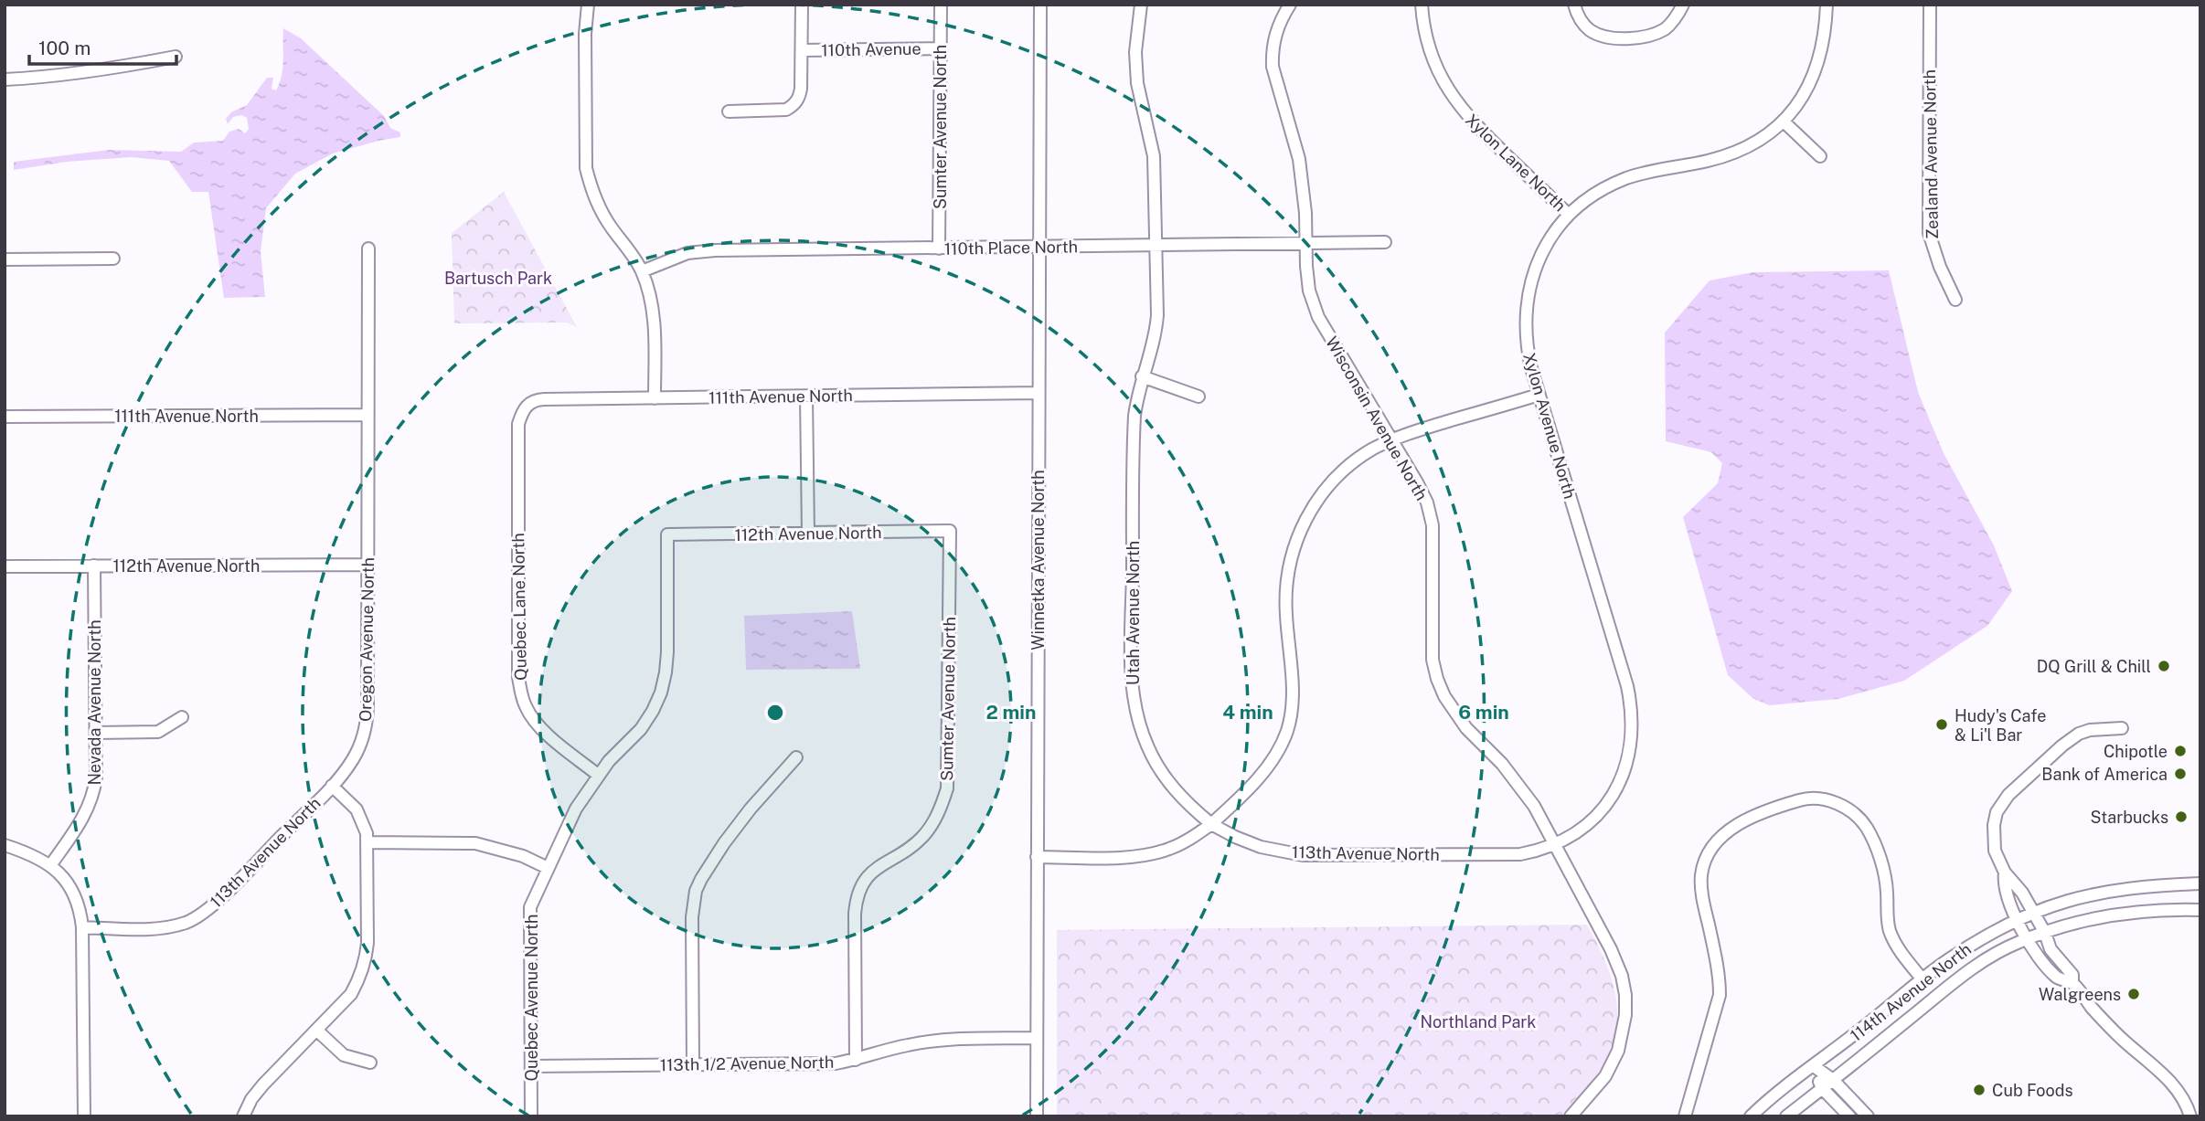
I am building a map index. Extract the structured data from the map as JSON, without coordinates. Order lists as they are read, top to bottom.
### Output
{
  "streets": {
    "street": [
      "110th Avenue",
      "Sumter Avenue North",
      "Zealand Avenue North",
      "Xylon Lane North",
      "110th Place North",
      "111th Avenue North",
      "Wisconsin Avenue North",
      "Xylon Avenue North",
      "112th Avenue North",
      "Winnetka Avenue North",
      "Quebec Lane North",
      "Utah Avenue North",
      "Oregon Avenue North",
      "Nevada Avenue North",
      "113th Avenue North",
      "114th Avenue North",
      "Quebec Avenue North",
      "113th 1/2 Avenue North"
    ]
  },
  "crossings": [
    ["110th Avenue", "Sumter Avenue North"],
    ["Sumter Avenue North", "110th Place North"],
    ["Sumter Avenue North", "112th Avenue North"],
    ["Sumter Avenue North", "113th 1/2 Avenue North"],
    ["Xylon Lane North", "Xylon Avenue North"],
    ["110th Place North", "Wisconsin Avenue North"],
    ["110th Place North", "Winnetka Avenue North"],
    ["110th Place North", "Utah Avenue North"],
    ["111th Avenue North", "Winnetka Avenue North"],
    ["111th Avenue North", "Quebec Lane North"],
    ["111th Avenue North", "Oregon Avenue North"],
    ["Wisconsin Avenue North", "Xylon Avenue North"],
    ["Wisconsin Avenue North", "113th Avenue North"],
    ["Xylon Avenue North", "113th Avenue North"],
    ["112th Avenue North", "Oregon Avenue North"],
    ["112th Avenue North", "Nevada Avenue North"],
    ["112th Avenue North", "Quebec Avenue North"],
    ["Winnetka Avenue North", "113th 1/2 Avenue North"],
    ["Quebec Lane North", "Quebec Avenue North"],
    ["Utah Avenue North", "113th Avenue North"],
    ["Oregon Avenue North", "113th Avenue North"],
    ["Quebec Avenue North", "113th 1/2 Avenue North"]
  ],
  "parks": ["Bartusch Park", "Northland Park"],
  "places": [
    "DQ Grill & Chill",
    "Hudy's Cafe & Li'l Bar",
    "Chipotle",
    "Bank of America",
    "Starbucks",
    "Walgreens",
    "Cub Foods"
  ],
  "scale_bar": "100 m",
  "rings": ["2 min", "4 min", "6 min"]
}
